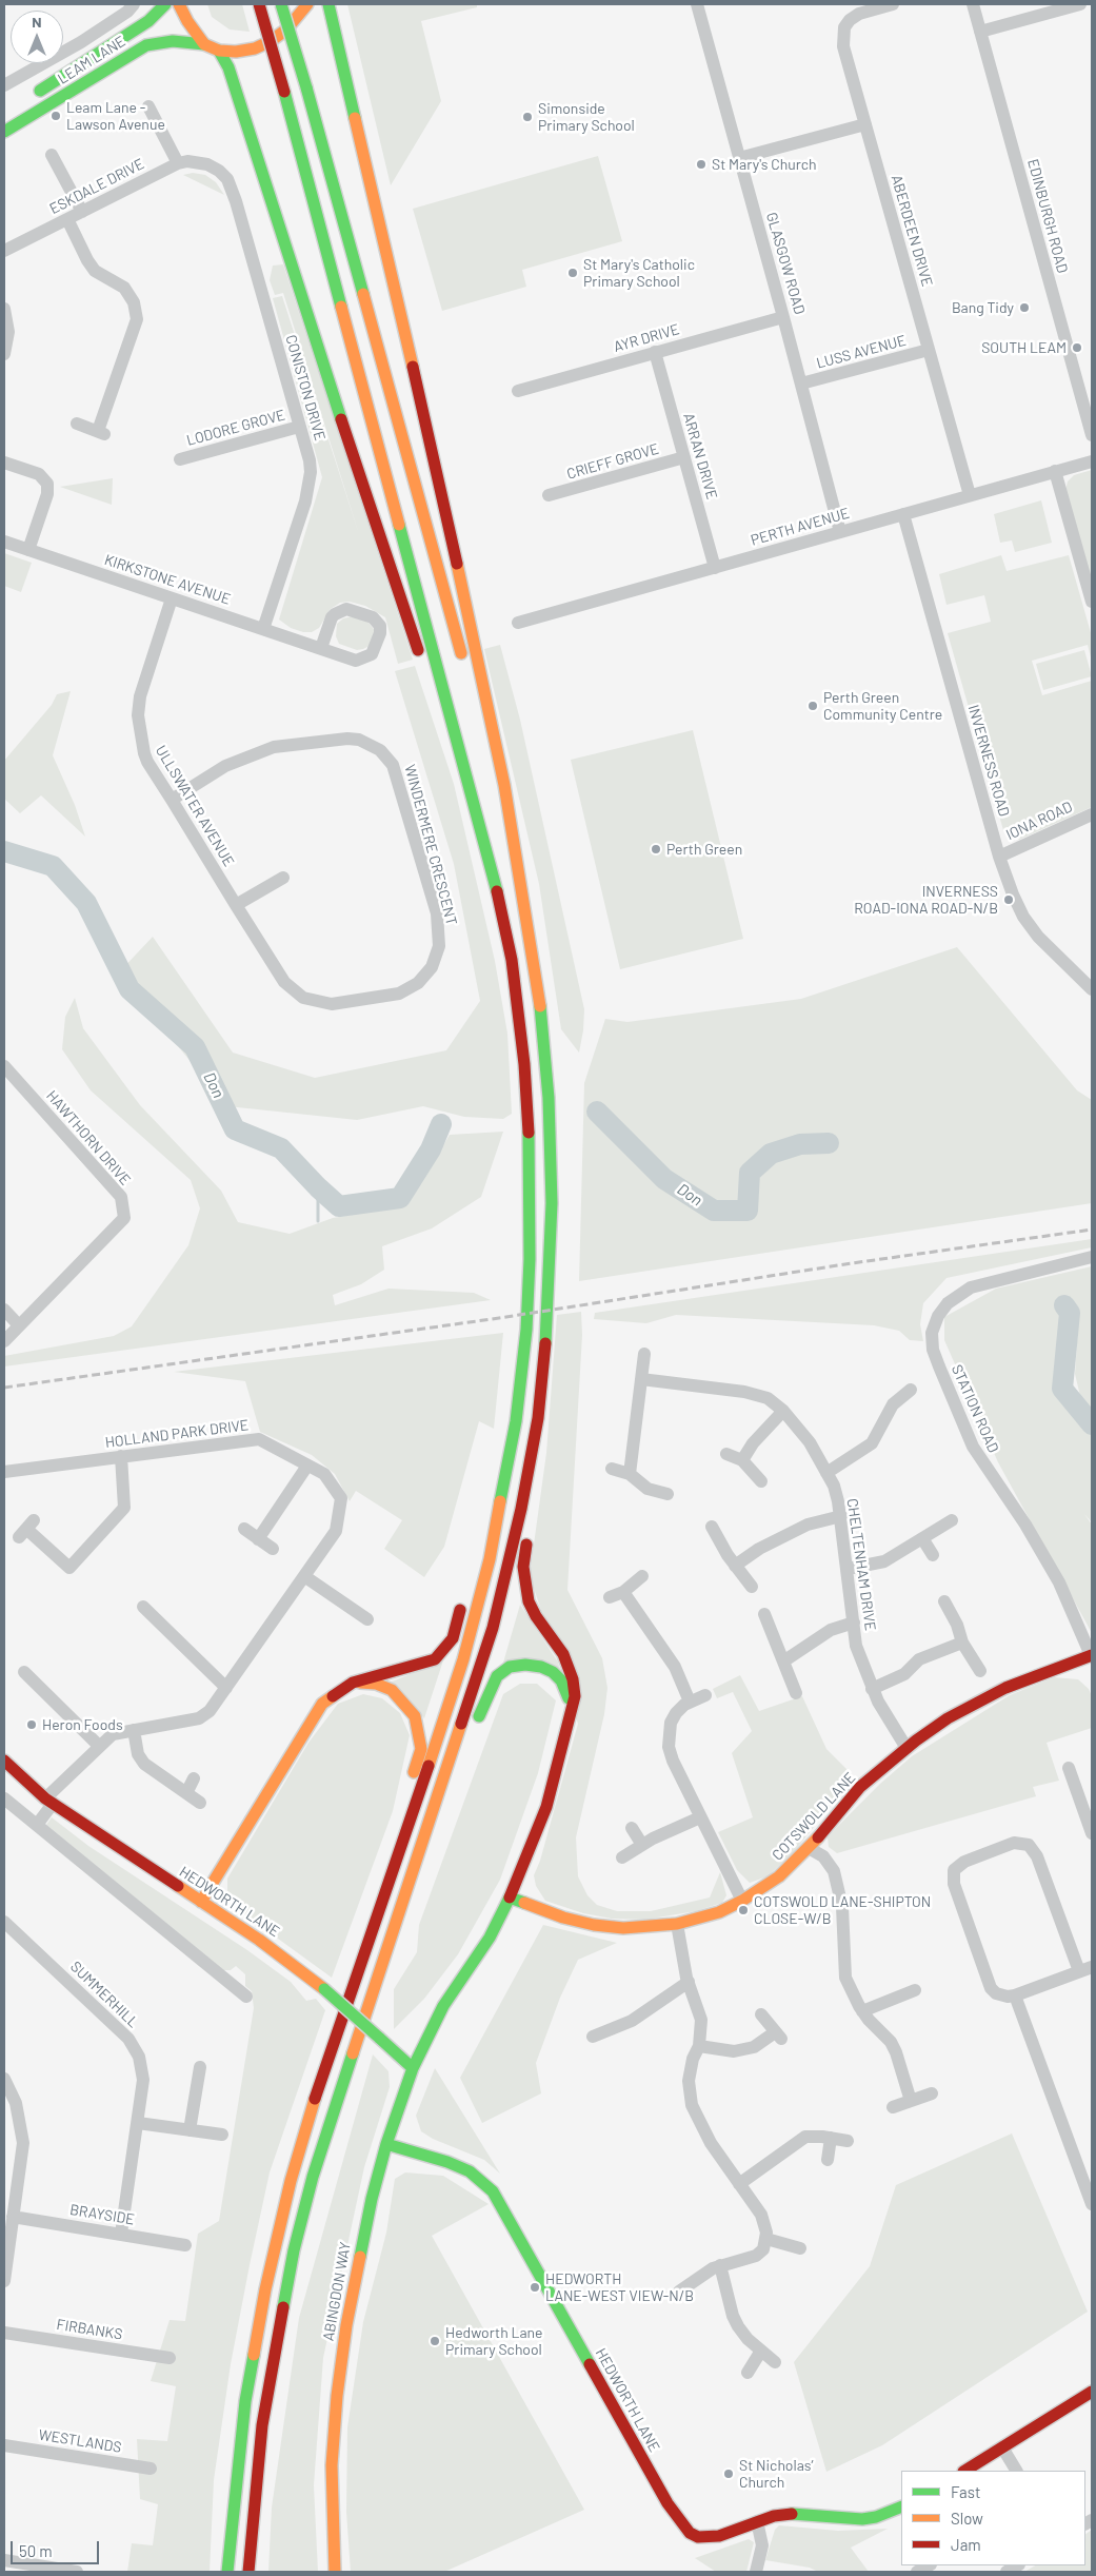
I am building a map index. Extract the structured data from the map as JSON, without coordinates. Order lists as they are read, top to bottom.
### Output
{
  "streets": {
    "main road": [
      "LEAM LANE",
      "COTSWOLD LANE",
      "HEDWORTH LANE",
      "ABINGDON WAY"
    ],
    "street": [
      "ESKDALE DRIVE",
      "EDINBURGH ROAD",
      "ABERDEEN DRIVE",
      "GLASGOW ROAD",
      "AYR DRIVE",
      "LUSS AVENUE",
      "CONISTON DRIVE",
      "LODORE GROVE",
      "ARRAN DRIVE",
      "CRIEFF GROVE",
      "PERTH AVENUE",
      "KIRKSTONE AVENUE",
      "INVERNESS ROAD",
      "ULLSWATER AVENUE",
      "IONA ROAD",
      "WINDERMERE CRESCENT",
      "HAWTHORN DRIVE",
      "STATION ROAD",
      "HOLLAND PARK DRIVE",
      "CHELTENHAM DRIVE",
      "SUMMERHILL",
      "BRAYSIDE",
      "FIRBANKS",
      "WESTLANDS"
    ]
  },
  "crossings": [
    ["ESKDALE DRIVE", "CONISTON DRIVE"],
    ["ABERDEEN DRIVE", "LUSS AVENUE"],
    ["ABERDEEN DRIVE", "PERTH AVENUE"],
    ["GLASGOW ROAD", "AYR DRIVE"],
    ["GLASGOW ROAD", "LUSS AVENUE"],
    ["GLASGOW ROAD", "PERTH AVENUE"],
    ["AYR DRIVE", "ARRAN DRIVE"],
    ["CONISTON DRIVE", "LODORE GROVE"],
    ["CONISTON DRIVE", "KIRKSTONE AVENUE"],
    ["ARRAN DRIVE", "CRIEFF GROVE"],
    ["ARRAN DRIVE", "PERTH AVENUE"],
    ["PERTH AVENUE", "INVERNESS ROAD"],
    ["KIRKSTONE AVENUE", "ULLSWATER AVENUE"],
    ["INVERNESS ROAD", "IONA ROAD"],
    ["ULLSWATER AVENUE", "WINDERMERE CRESCENT"],
    ["STATION ROAD", "COTSWOLD LANE"],
    ["HOLLAND PARK DRIVE", "HEDWORTH LANE"],
    ["CHELTENHAM DRIVE", "COTSWOLD LANE"],
    ["COTSWOLD LANE", "ABINGDON WAY"],
    ["HEDWORTH LANE", "ABINGDON WAY"],
    ["SUMMERHILL", "BRAYSIDE"]
  ],
  "water": ["Don"],
  "places": [
    "Leam Lane - Lawson Avenue",
    "Simonside Primary School",
    "St Mary's Church",
    "St Mary's Catholic Primary School",
    "Bang Tidy",
    "SOUTH LEAM",
    "Perth Green Community Centre",
    "Perth Green",
    "INVERNESS ROAD-IONA ROAD-N/B",
    "Heron Foods",
    "COTSWOLD LANE-SHIPTON CLOSE-W/B",
    "HEDWORTH LANE-WEST VIEW-N/B",
    "Hedworth Lane Primary School",
    "St Nicholas’ Church"
  ],
  "legend": ["Fast", "Slow", "Jam"],
  "scale_bar": "50 m",
  "north": "top"
}
